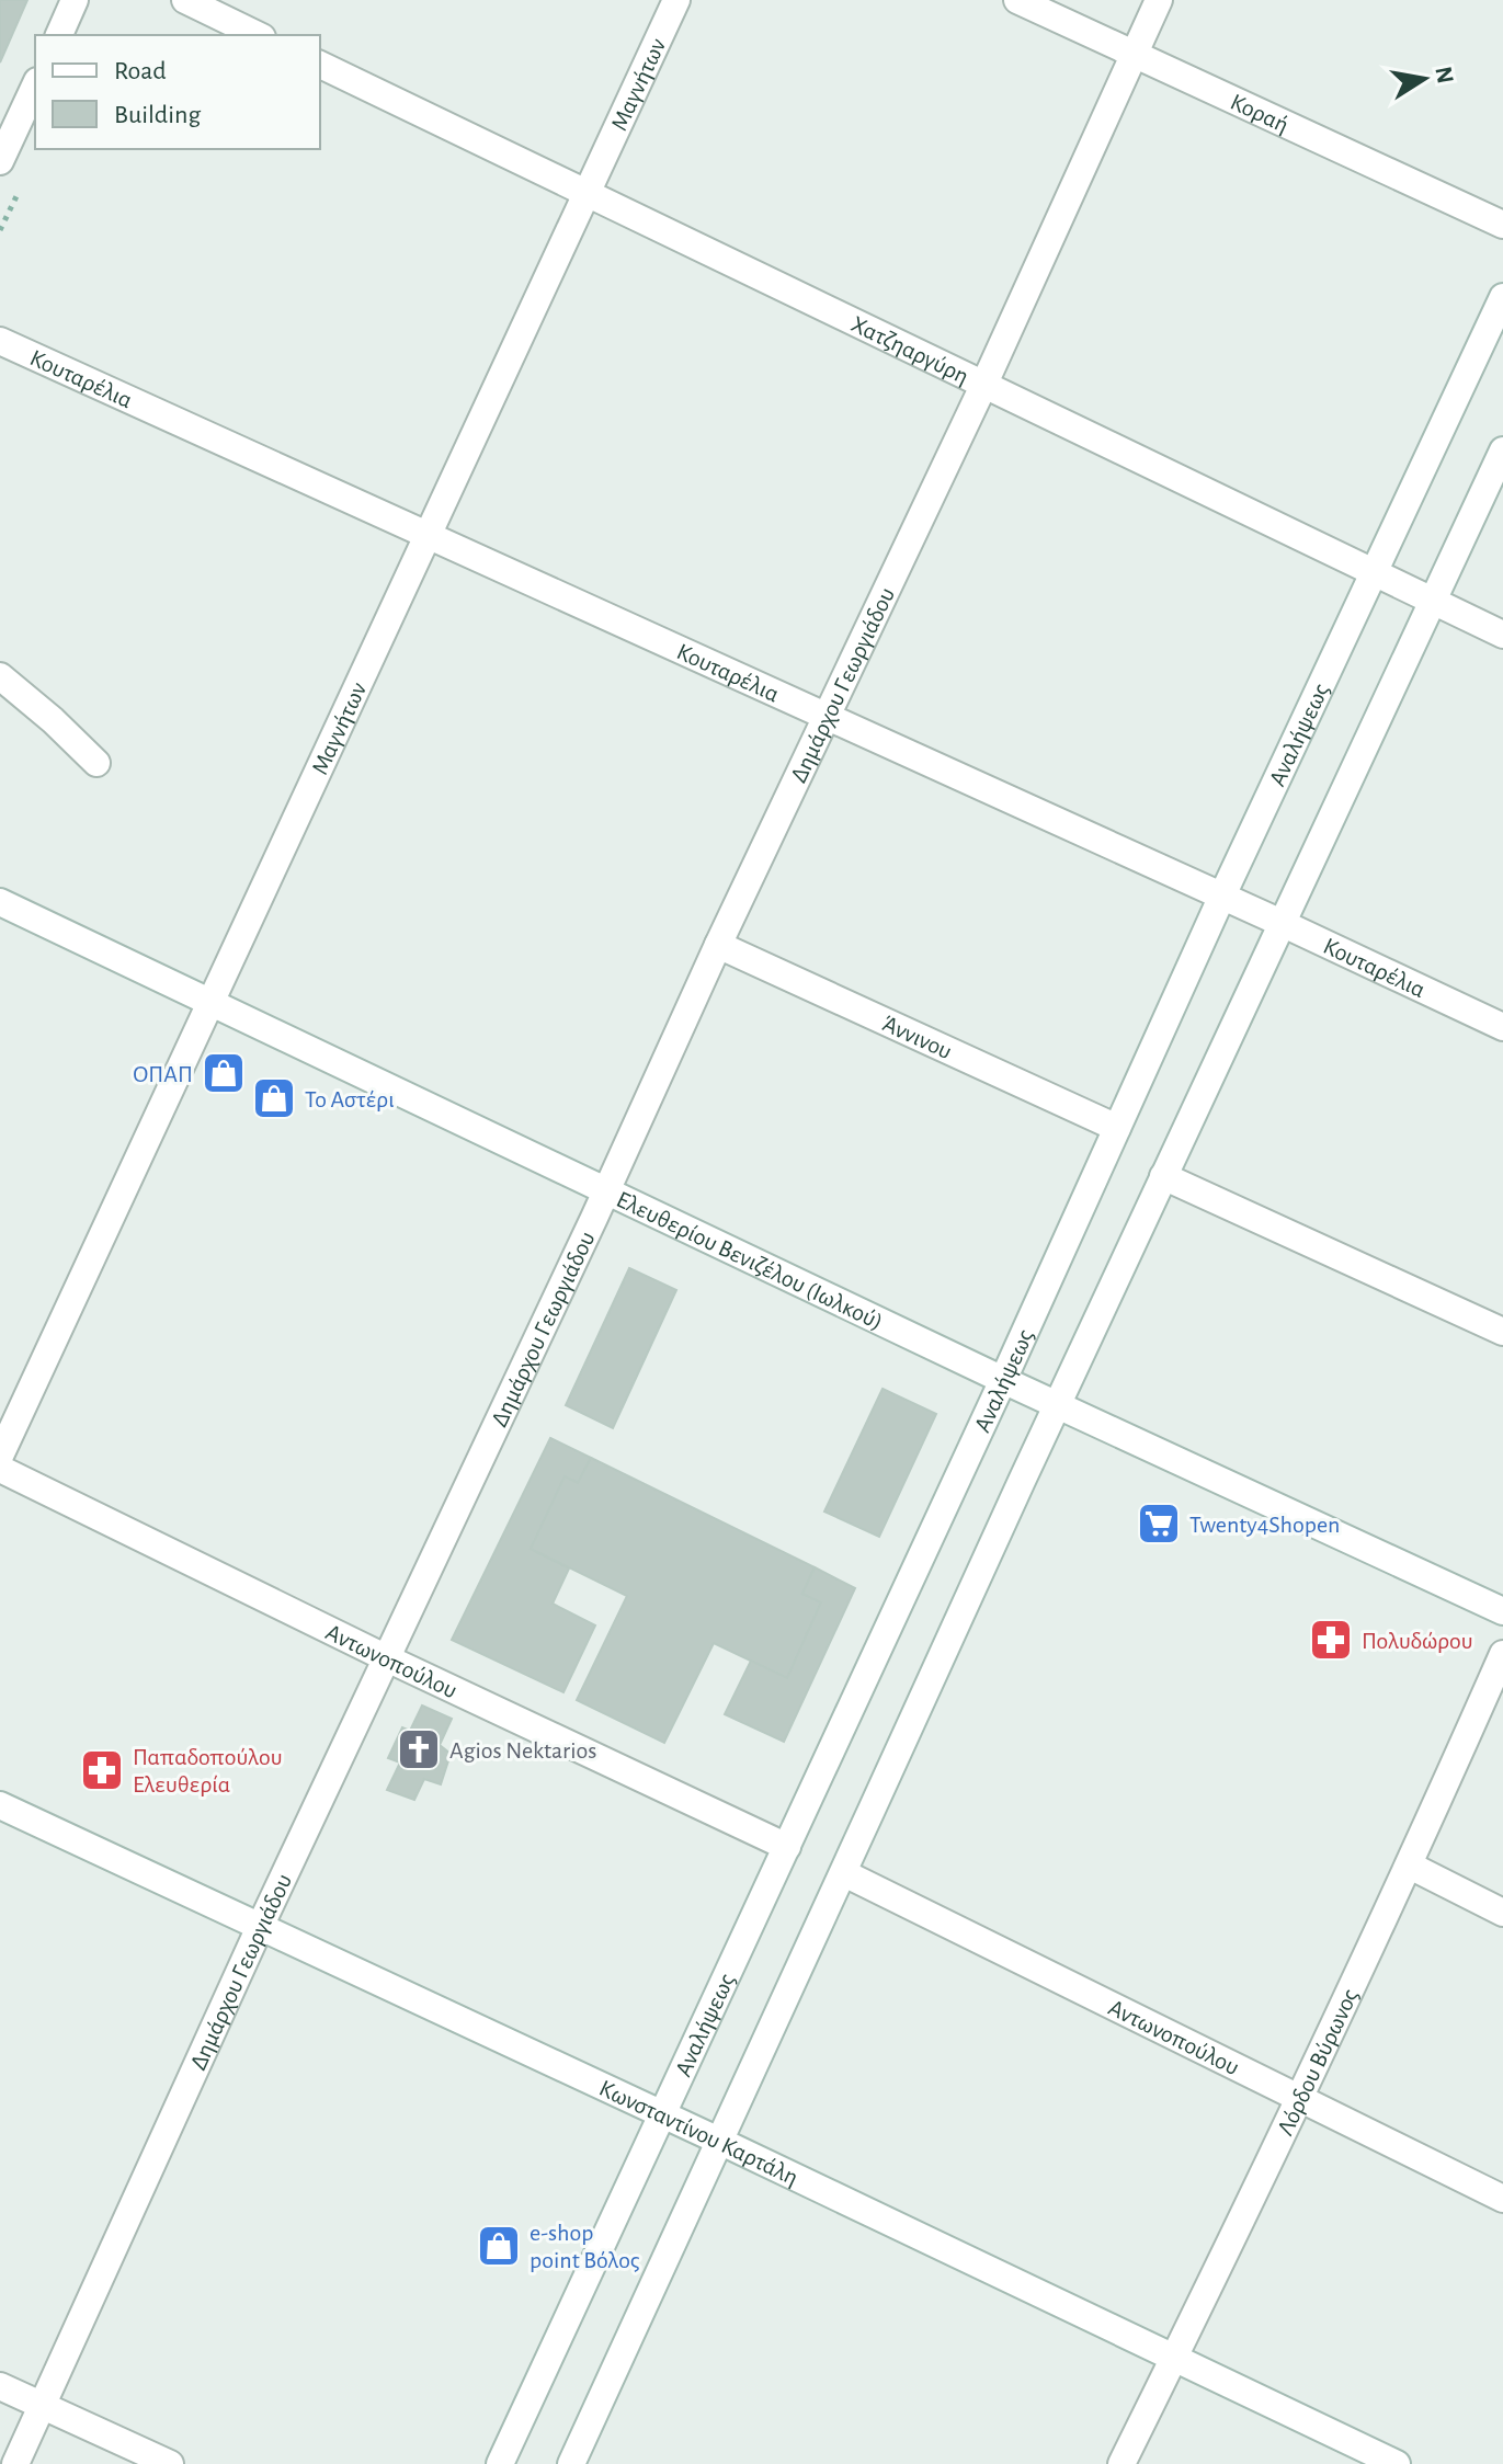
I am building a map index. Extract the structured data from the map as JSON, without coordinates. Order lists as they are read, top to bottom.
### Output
{
  "streets": {
    "street": [
      "Μαγνήτων",
      "Κοραή",
      "Χατζηαργύρη",
      "Κουταρέλια",
      "Δημάρχου Γεωργιάδου",
      "Αναλήψεως",
      "Άννινου",
      "Ελευθερίου Βενιζέλου (Ιωλκού)",
      "Αντωνοπούλου",
      "Λόρδου Βύρωνος",
      "Κωνσταντίνου Καρτάλη"
    ]
  },
  "crossings": [
    ["Μαγνήτων", "Χατζηαργύρη"],
    ["Μαγνήτων", "Κουταρέλια"],
    ["Μαγνήτων", "Ελευθερίου Βενιζέλου (Ιωλκού)"],
    ["Κοραή", "Δημάρχου Γεωργιάδου"],
    ["Χατζηαργύρη", "Δημάρχου Γεωργιάδου"],
    ["Χατζηαργύρη", "Αναλήψεως"],
    ["Κουταρέλια", "Δημάρχου Γεωργιάδου"],
    ["Κουταρέλια", "Αναλήψεως"],
    ["Δημάρχου Γεωργιάδου", "Άννινου"],
    ["Δημάρχου Γεωργιάδου", "Ελευθερίου Βενιζέλου (Ιωλκού)"],
    ["Δημάρχου Γεωργιάδου", "Αντωνοπούλου"],
    ["Δημάρχου Γεωργιάδου", "Κωνσταντίνου Καρτάλη"],
    ["Αναλήψεως", "Άννινου"],
    ["Αναλήψεως", "Ελευθερίου Βενιζέλου (Ιωλκού)"],
    ["Αναλήψεως", "Αντωνοπούλου"],
    ["Αναλήψεως", "Κωνσταντίνου Καρτάλη"],
    ["Αντωνοπούλου", "Λόρδου Βύρωνος"],
    ["Λόρδου Βύρωνος", "Κωνσταντίνου Καρτάλη"]
  ],
  "places": {
    "shop": ["ΟΠΑΠ", "Το Αστέρι", "e-shop point Βόλος"],
    "supermarket": ["Twenty4Shopen"],
    "pharmacy": ["Πολυδώρου", "Παπαδοπούλου Ελευθερία"],
    "church": ["Agios Nektarios"]
  },
  "legend": ["Road", "Building"],
  "north": "right"
}
